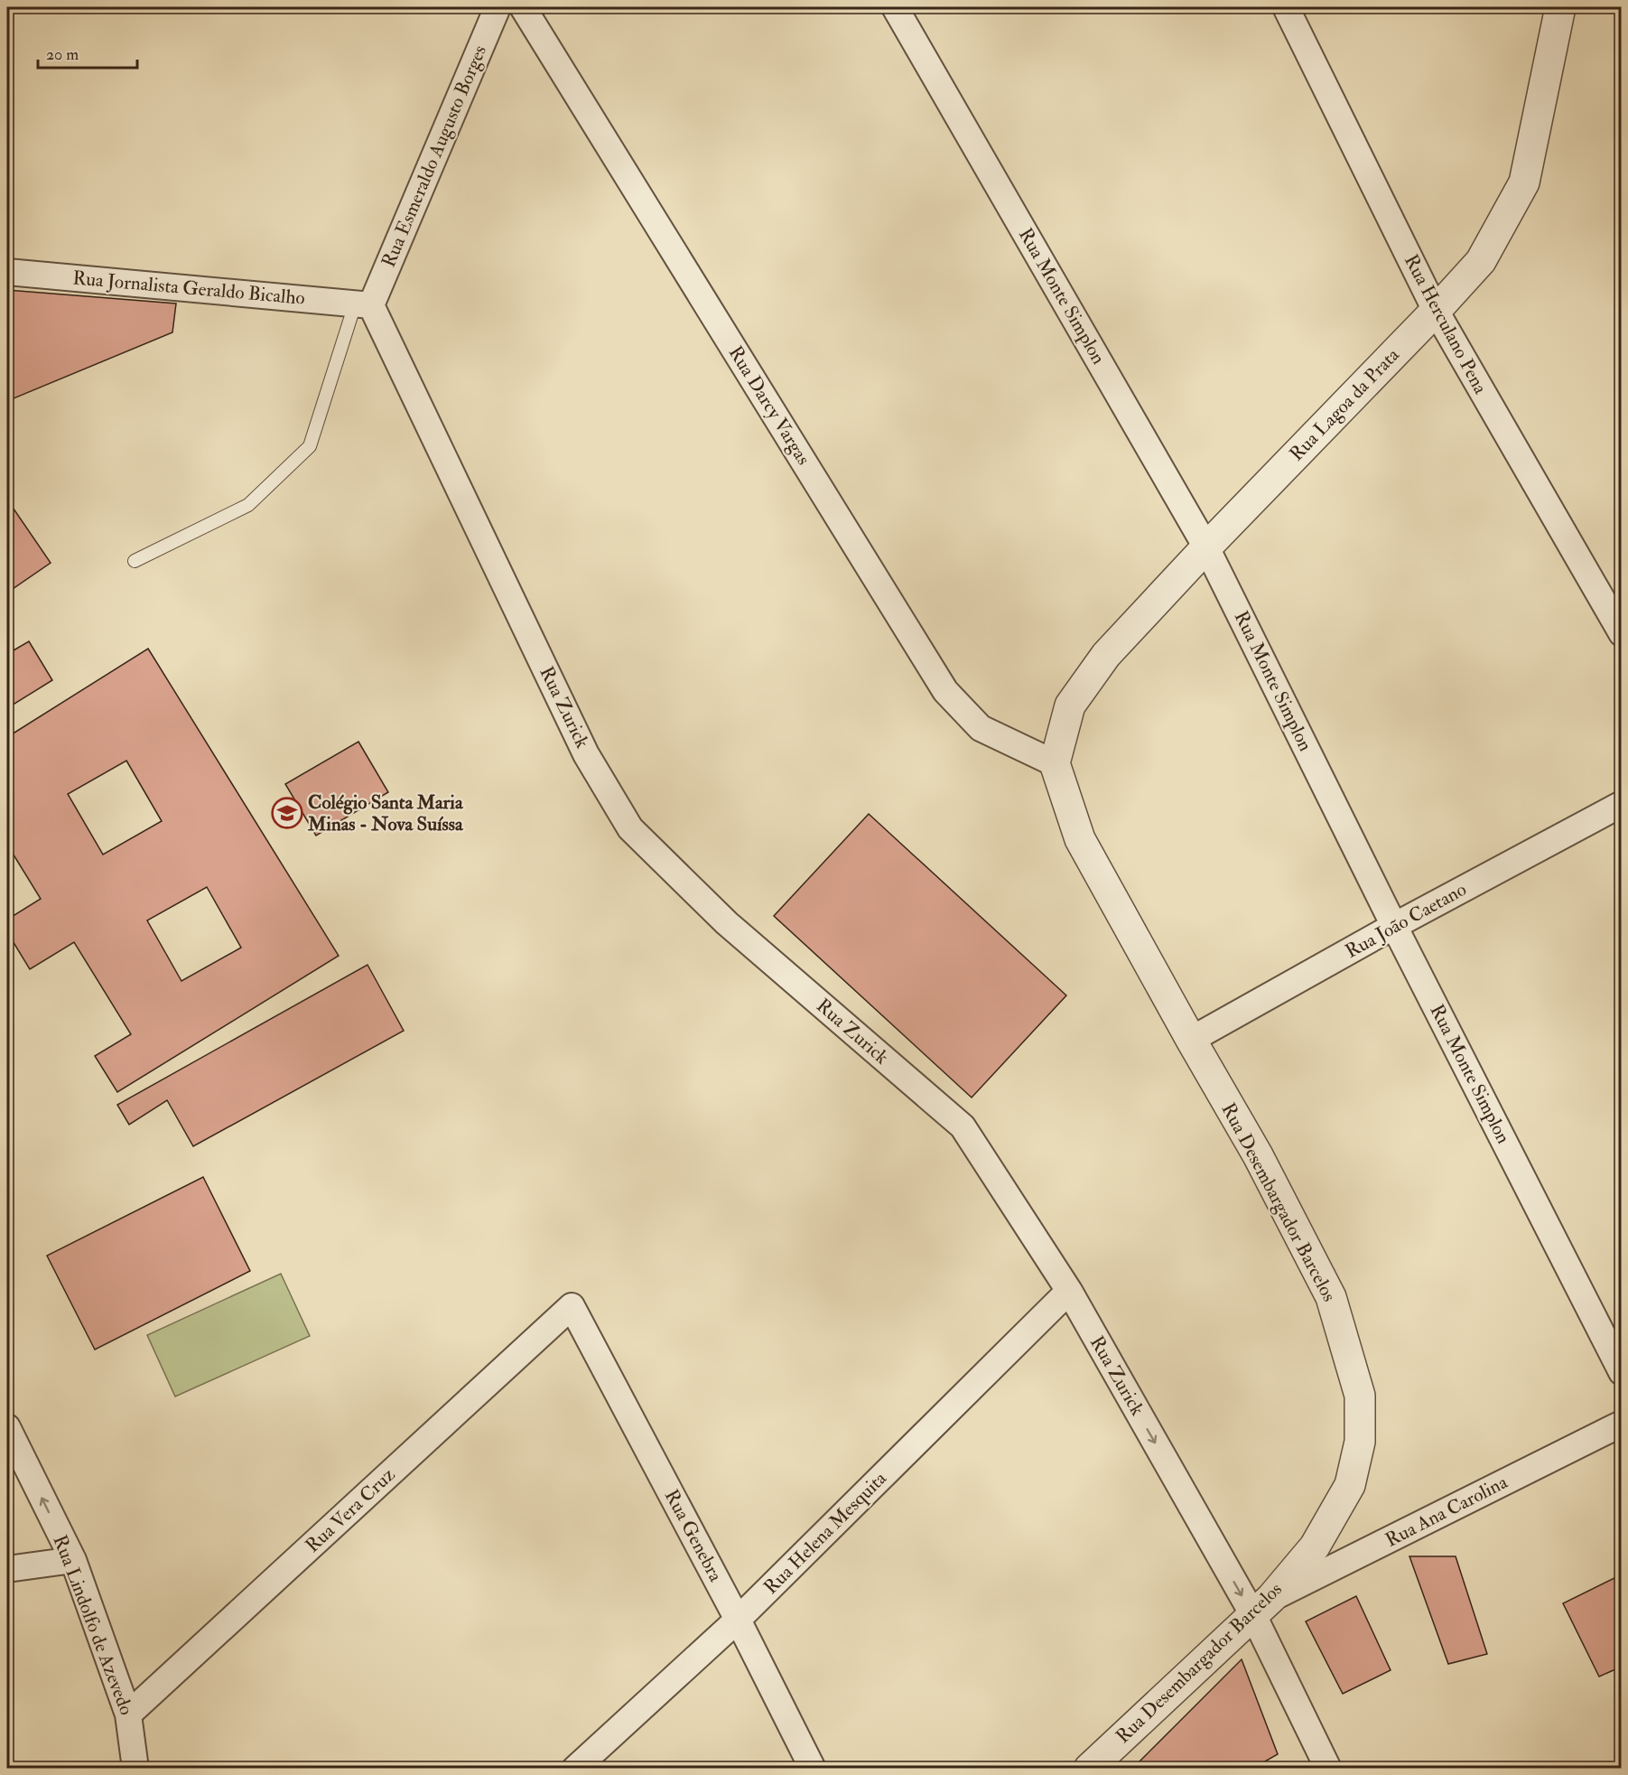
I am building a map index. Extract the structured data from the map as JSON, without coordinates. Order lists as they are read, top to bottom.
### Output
{
  "streets": {
    "street": [
      "Rua Esmeraldo Augusto Borges",
      "Rua Jornalista Geraldo Bicalho",
      "Rua Monte Simplon",
      "Rua Herculano Pena",
      "Rua Lagoa da Prata",
      "Rua Darcy Vargas",
      "Rua Zurick",
      "Rua João Caetano",
      "Rua Desembargador Barcelos",
      "Rua Vera Cruz",
      "Rua Ana Carolina",
      "Rua Helena Mesquita",
      "Rua Genebra",
      "Rua Lindolfo de Azevedo"
    ]
  },
  "crossings": [
    ["Rua Esmeraldo Augusto Borges", "Rua Jornalista Geraldo Bicalho"],
    ["Rua Esmeraldo Augusto Borges", "Rua Zurick"],
    ["Rua Jornalista Geraldo Bicalho", "Rua Zurick"],
    ["Rua Monte Simplon", "Rua Lagoa da Prata"],
    ["Rua Monte Simplon", "Rua João Caetano"],
    ["Rua Herculano Pena", "Rua Lagoa da Prata"],
    ["Rua Lagoa da Prata", "Rua Darcy Vargas"],
    ["Rua Lagoa da Prata", "Rua Desembargador Barcelos"],
    ["Rua Darcy Vargas", "Rua Desembargador Barcelos"],
    ["Rua Zurick", "Rua Desembargador Barcelos"],
    ["Rua Zurick", "Rua Ana Carolina"],
    ["Rua Zurick", "Rua Helena Mesquita"],
    ["Rua João Caetano", "Rua Desembargador Barcelos"],
    ["Rua Desembargador Barcelos", "Rua Ana Carolina"],
    ["Rua Vera Cruz", "Rua Genebra"],
    ["Rua Vera Cruz", "Rua Lindolfo de Azevedo"],
    ["Rua Helena Mesquita", "Rua Genebra"]
  ],
  "one_way": ["Rua Lindolfo de Azevedo"],
  "places": {
    "school or university": ["Colégio Santa Maria Minas - Nova Suíssa"]
  },
  "scale_bar": "20 m"
}
